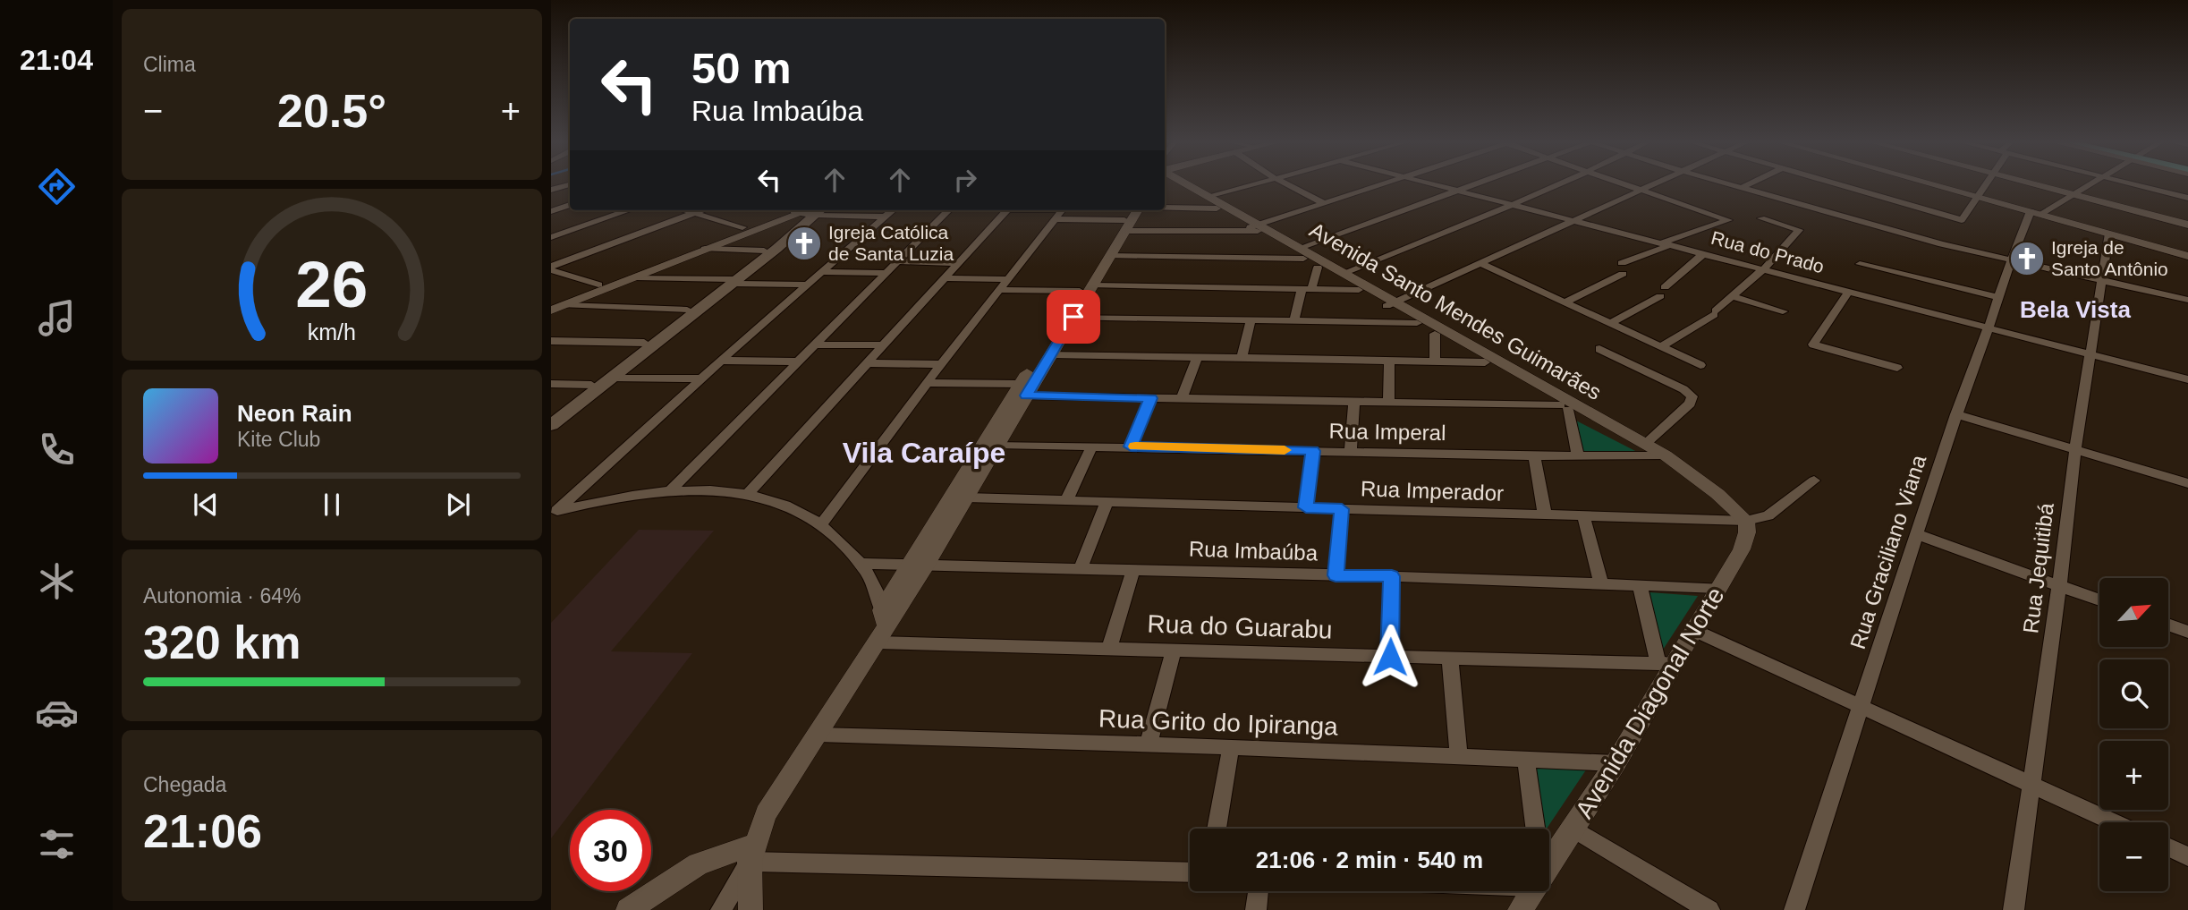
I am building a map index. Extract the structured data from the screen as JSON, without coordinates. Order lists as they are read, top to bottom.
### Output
{
  "streets": {
    "street": [
      "Rua do Prado",
      "Avenida Santo Mendes Guimarães",
      "Rua Imperal",
      "Rua Imperador",
      "Rua Imbaúba",
      "Rua Graciliano Viana",
      "Rua Jequitibá",
      "Rua do Guarabu",
      "Avenida Diagonal Norte",
      "Rua Grito do Ipiranga"
    ]
  },
  "crossings": [
    ["Rua do Prado", "Rua Graciliano Viana"],
    ["Rua do Prado", "Rua Jequitibá"],
    ["Avenida Santo Mendes Guimarães", "Rua Imperal"],
    ["Avenida Santo Mendes Guimarães", "Rua Imperador"],
    ["Avenida Santo Mendes Guimarães", "Avenida Diagonal Norte"],
    ["Rua Imperador", "Avenida Diagonal Norte"],
    ["Rua Imbaúba", "Avenida Diagonal Norte"],
    ["Rua do Guarabu", "Avenida Diagonal Norte"],
    ["Avenida Diagonal Norte", "Rua Grito do Ipiranga"]
  ],
  "districts": ["Bela Vista", "Vila Caraípe"],
  "places": {
    "church": ["Igreja Católica de Santa Luzia", "Igreja de Santo Antônio"]
  },
  "north": "top right",
  "page": {
    "tabs": "21:04",
    "tile": [
      "Clima",
      ["Autonomia · 64%", "320 km"],
      ["Chegada", "21:06"]
    ],
    "turn": ["50 m", "Rua Imbaúba"],
    "heat": ["−", "20.5°", "+"],
    "song": ["Neon Rain", "Kite Club"],
    "map_buttons": ["+", "−"],
    "limit": "30",
    "trip": "21:06 · 2 min · 540 m",
    "gauge": ["26", "km/h"]
  }
}
